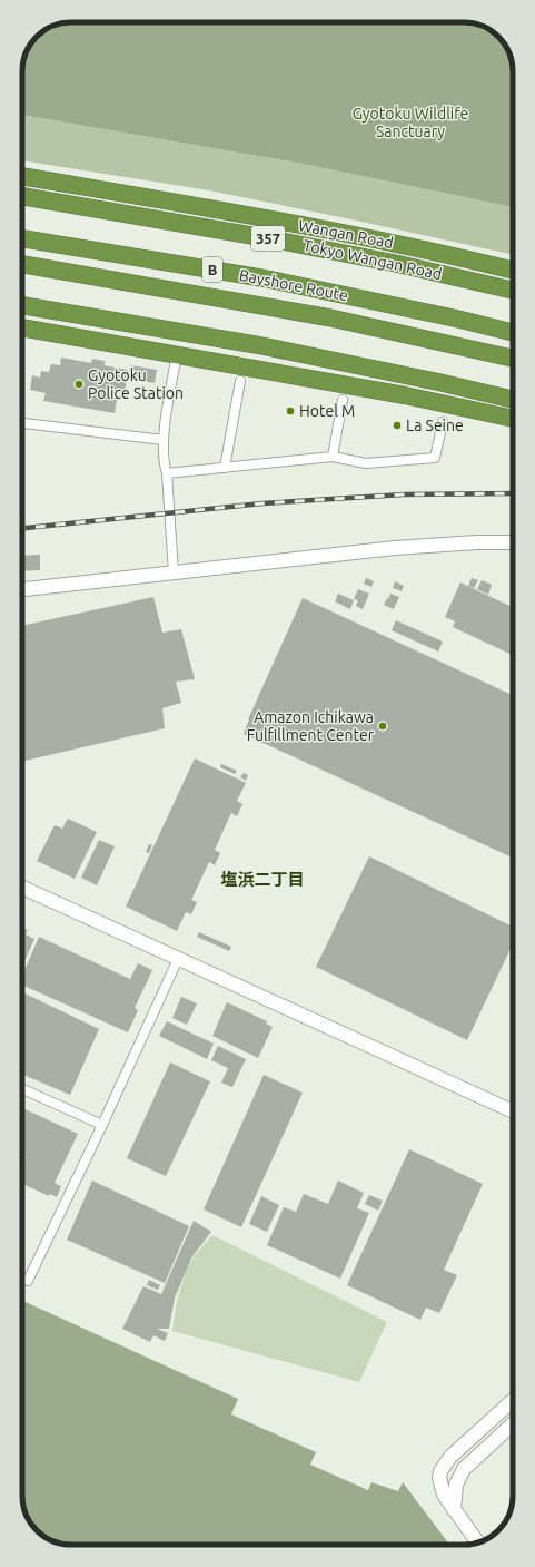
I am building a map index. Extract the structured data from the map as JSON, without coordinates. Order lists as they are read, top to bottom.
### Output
{
  "streets": {
    "highway": [
      "Wangan Road",
      "357",
      "Tokyo Wangan Road",
      "B",
      "Bayshore Route"
    ]
  },
  "districts": ["塩浜二丁目"],
  "parks": ["Gyotoku Wildlife Sanctuary"],
  "places": [
    "Gyotoku Police Station",
    "Hotel M",
    "La Seine",
    "Amazon Ichikawa Fulfillment Center"
  ]
}
